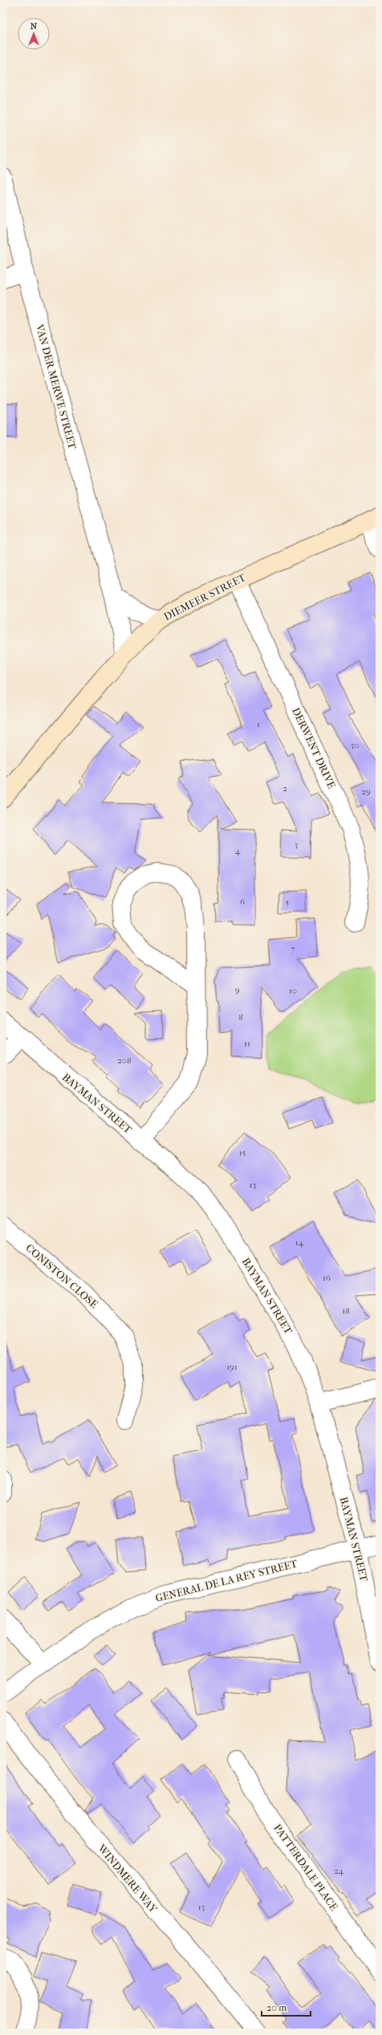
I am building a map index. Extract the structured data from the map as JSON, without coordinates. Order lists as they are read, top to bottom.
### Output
{
  "streets": {
    "street": [
      "VAN DER MERWE STREET",
      "DIEMEER STREET",
      "DERWENT DRIVE",
      "BAYMAN STREET",
      "CONISTON CLOSE",
      "GENERAL DE LA REY STREET",
      "PATTERDALE PLACE",
      "WINDMERE WAY"
    ]
  },
  "crossings": [
    ["VAN DER MERWE STREET", "DIEMEER STREET"],
    ["DIEMEER STREET", "DERWENT DRIVE"],
    ["BAYMAN STREET", "GENERAL DE LA REY STREET"]
  ],
  "house_numbers": [
    "1",
    "30",
    "2",
    "29",
    "3",
    "4",
    "6",
    "5",
    "7",
    "9",
    "10",
    "8",
    "11",
    "208",
    "15",
    "13",
    "14",
    "16",
    "18",
    "191",
    "24",
    "13"
  ],
  "scale_bar": "20 m",
  "north": "top"
}
